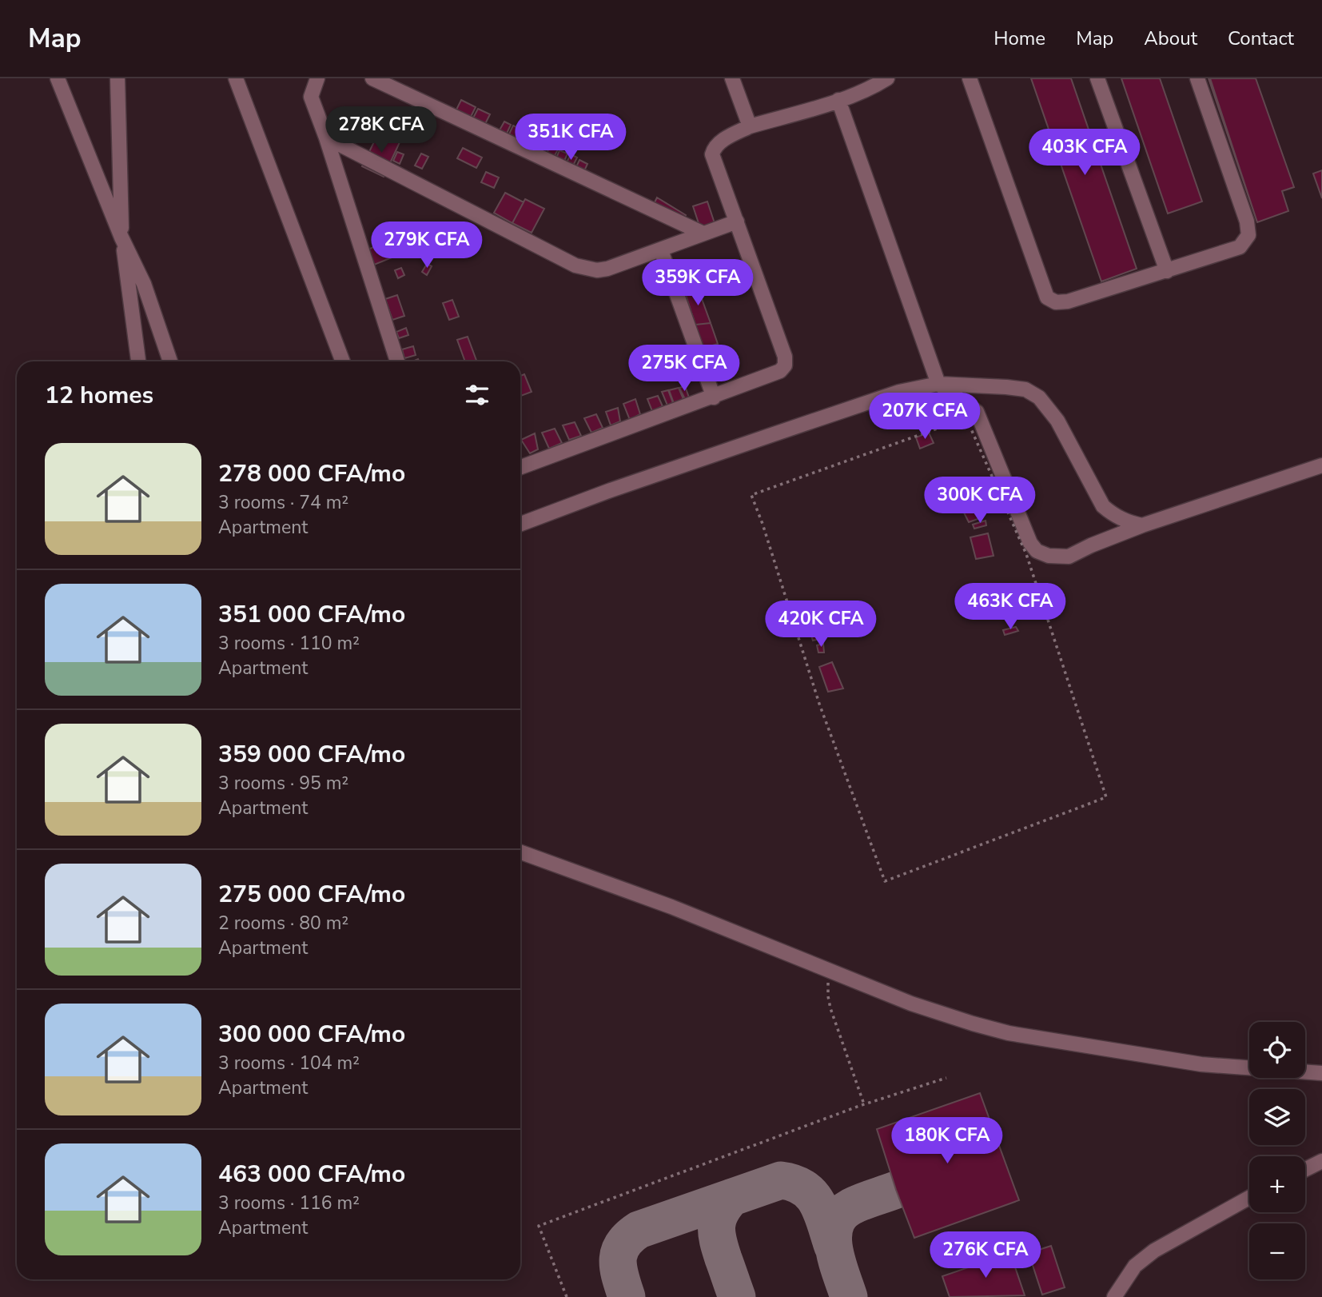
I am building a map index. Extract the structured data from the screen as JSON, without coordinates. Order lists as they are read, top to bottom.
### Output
{
  "page": {
    "header": "Map",
    "nav": [
      "Home",
      "Map",
      "About",
      "Contact"
    ],
    "price": [
      "278K CFA",
      "351K CFA",
      "403K CFA",
      "279K CFA",
      "359K CFA",
      "275K CFA",
      "207K CFA",
      "300K CFA",
      "463K CFA",
      "420K CFA",
      "180K CFA",
      "276K CFA"
    ],
    "heading": "12 homes",
    "list": [
      {
        "name": "278 000 CFA/mo",
        "note": "3 rooms · 74 m² · Apartment"
      },
      {
        "name": "351 000 CFA/mo",
        "note": "3 rooms · 110 m² · Apartment"
      },
      {
        "name": "359 000 CFA/mo",
        "note": "3 rooms · 95 m² · Apartment"
      },
      {
        "name": "275 000 CFA/mo",
        "note": "2 rooms · 80 m² · Apartment"
      },
      {
        "name": "300 000 CFA/mo",
        "note": "3 rooms · 104 m² · Apartment"
      },
      {
        "name": "463 000 CFA/mo",
        "note": "3 rooms · 116 m² · Apartment"
      }
    ],
    "map_buttons": ["+", "−"]
  }
}
